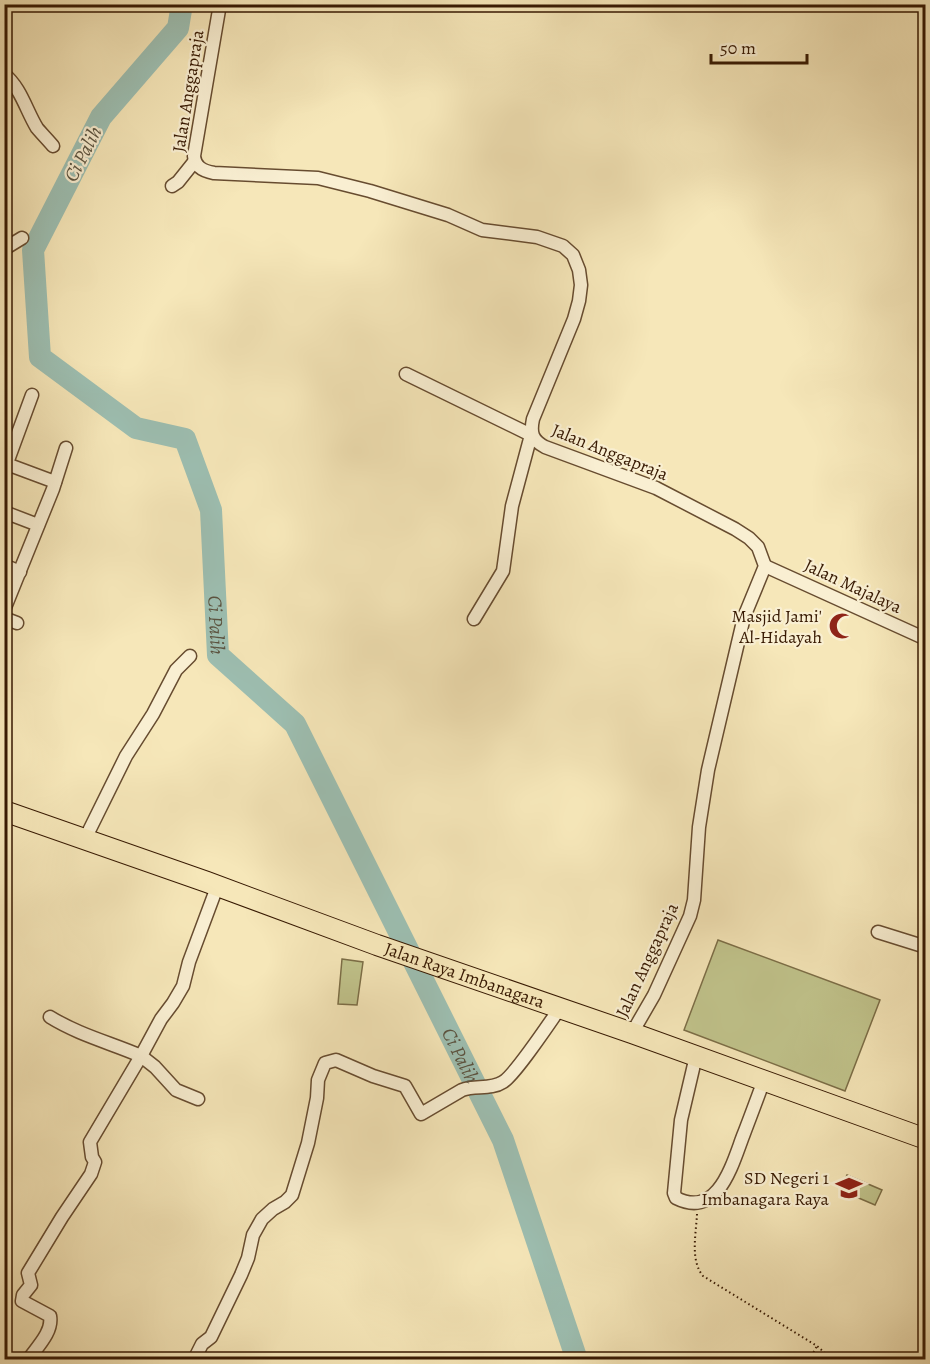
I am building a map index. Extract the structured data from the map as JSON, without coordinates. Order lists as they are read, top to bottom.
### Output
{
  "streets": {
    "highway": ["Jalan Raya Imbanagara"],
    "street": ["Jalan Anggapraja", "Jalan Majalaya"]
  },
  "crossings": [
    ["Jalan Anggapraja", "Jalan Majalaya"],
    ["Jalan Anggapraja", "Jalan Raya Imbanagara"]
  ],
  "water": ["Ci Palih"],
  "places": {
    "mosque": ["Masjid Jami' Al-Hidayah"],
    "school or university": ["SD Negeri 1 Imbanagara Raya"]
  },
  "scale_bar": "50 m"
}
